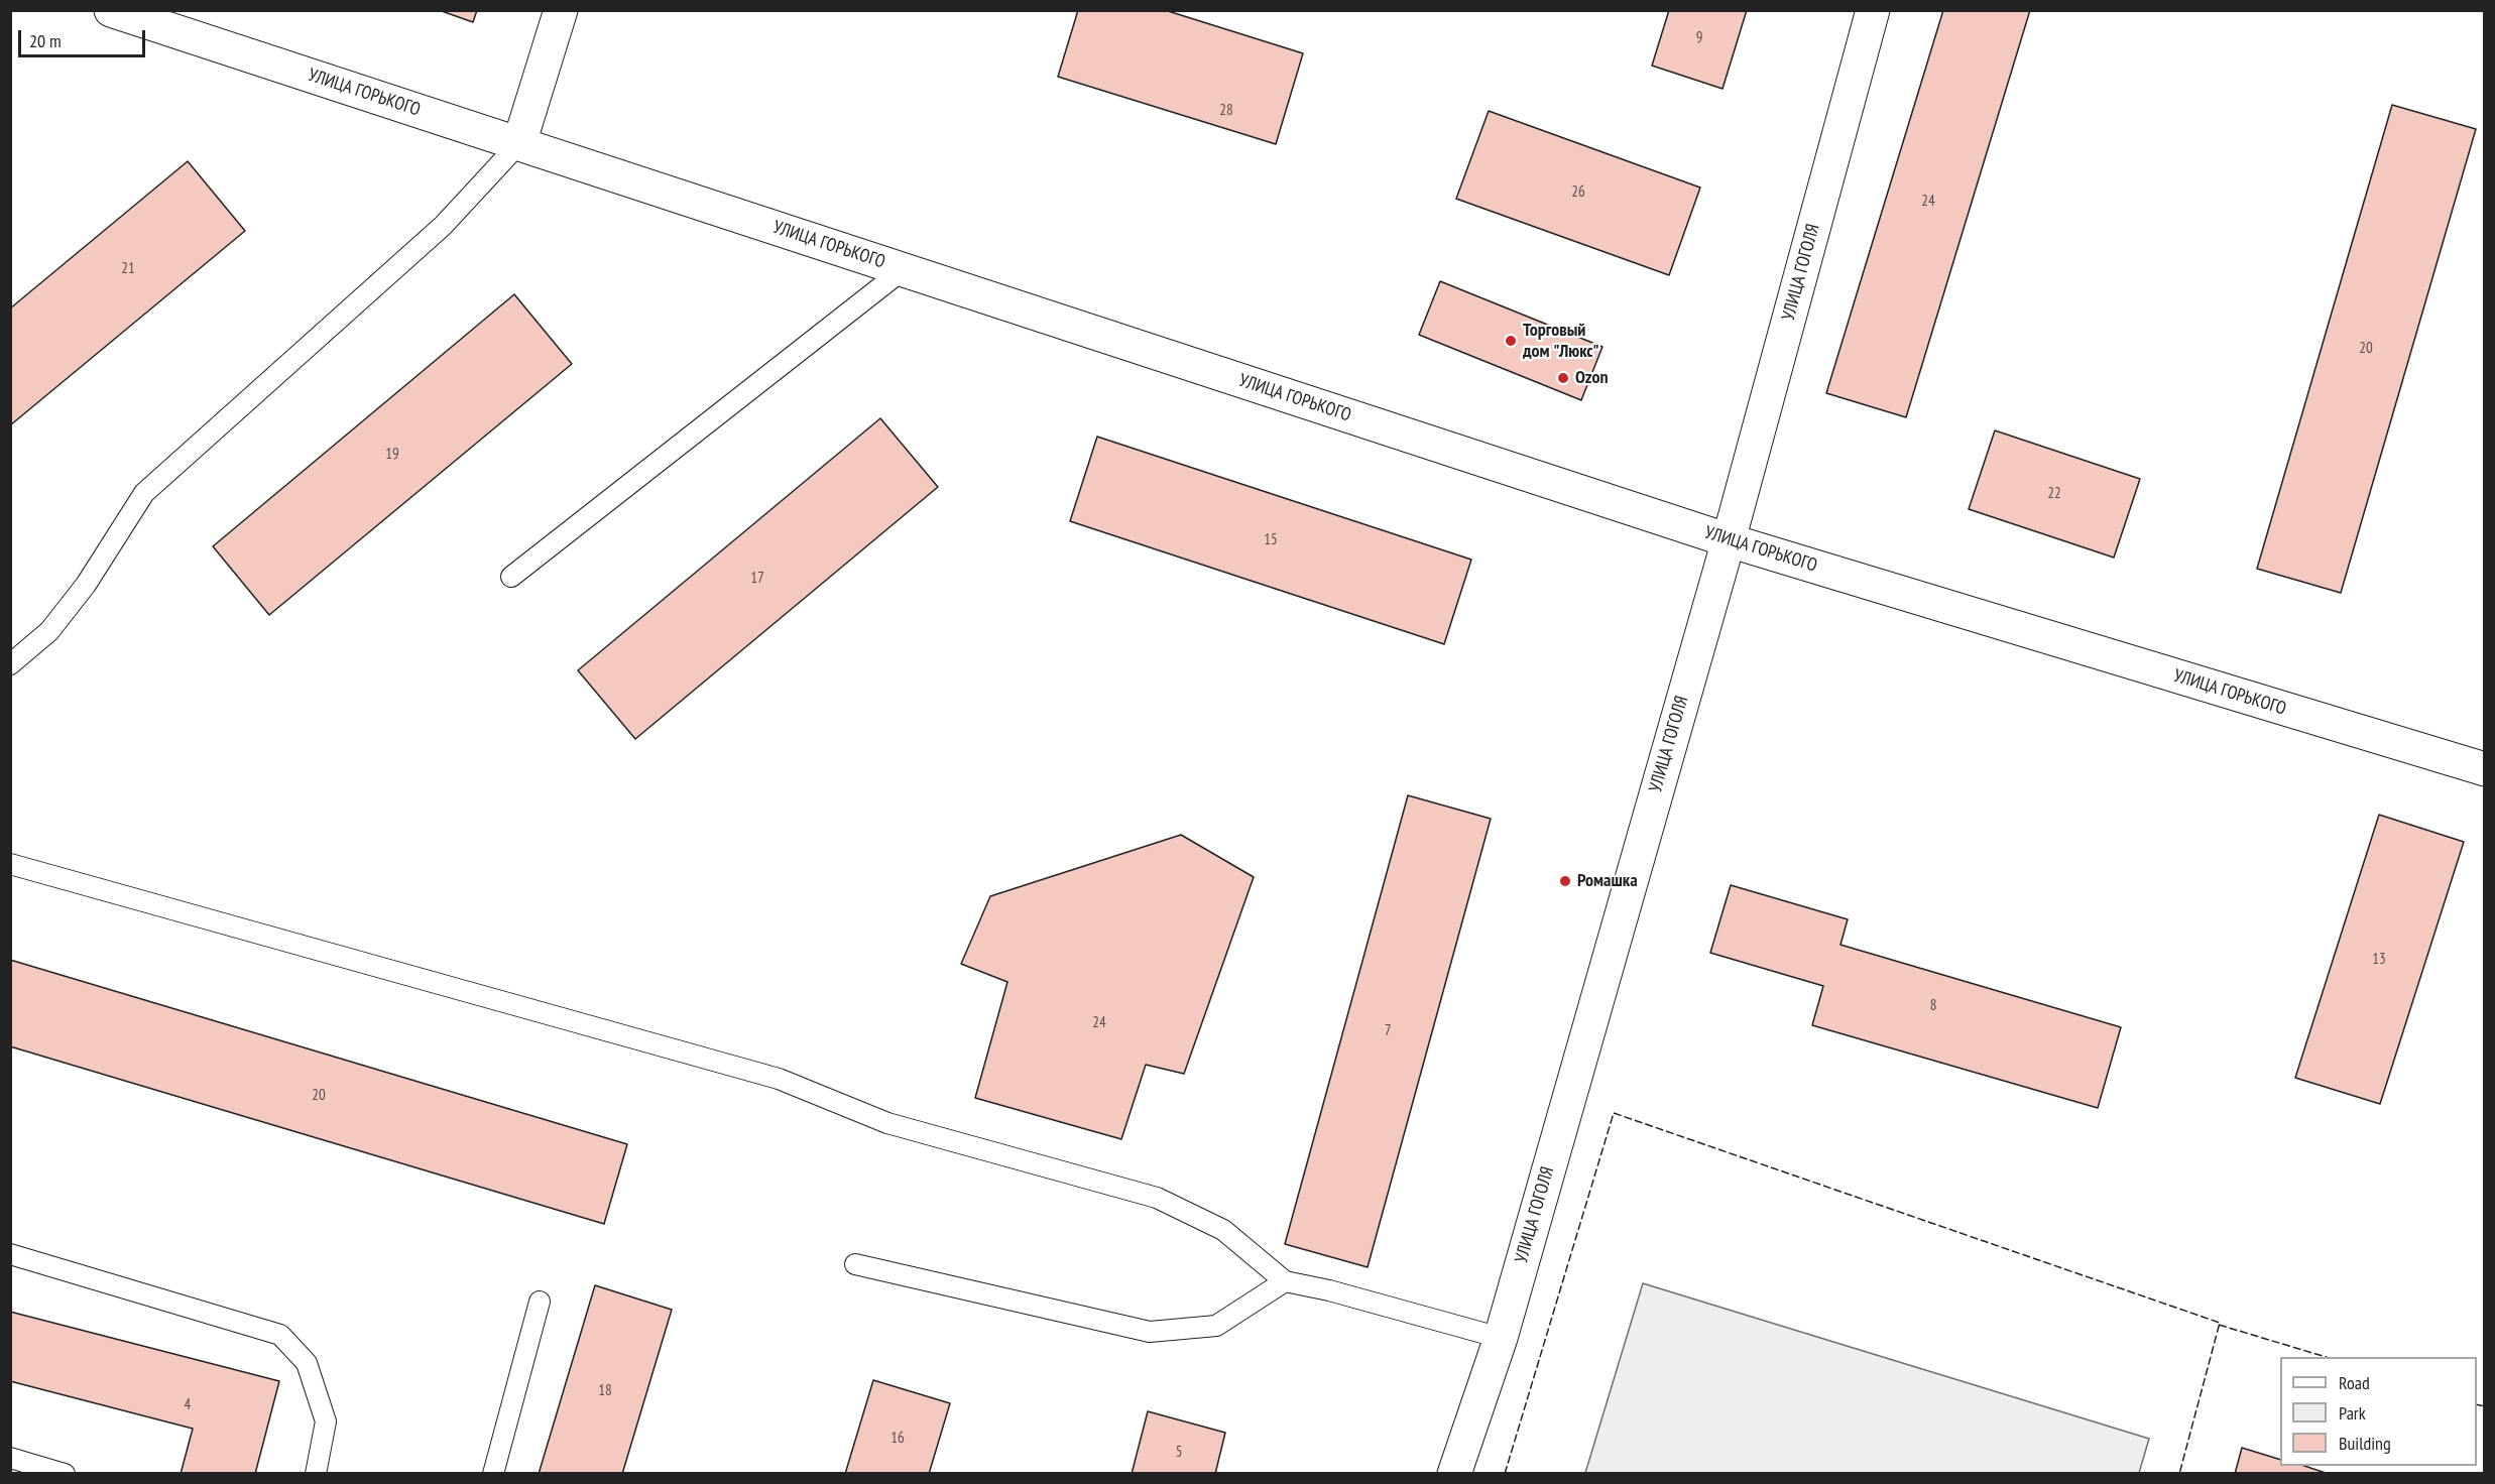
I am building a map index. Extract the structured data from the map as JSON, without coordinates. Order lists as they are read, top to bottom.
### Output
{
  "streets": {
    "street": ["УЛИЦА ГОРЬКОГО", "УЛИЦА ГОГОЛЯ"]
  },
  "crossings": [
    ["УЛИЦА ГОРЬКОГО", "УЛИЦА ГОГОЛЯ"]
  ],
  "places": ["Торговый дом \"Люкс\"", "Ozon", "Ромашка"],
  "house_numbers": [
    "9",
    "28",
    "26",
    "24",
    "21",
    "20",
    "19",
    "22",
    "15",
    "17",
    "13",
    "8",
    "24",
    "7",
    "20",
    "18",
    "4",
    "16",
    "5"
  ],
  "legend": ["Road", "Park", "Building"],
  "scale_bar": "20 m"
}
